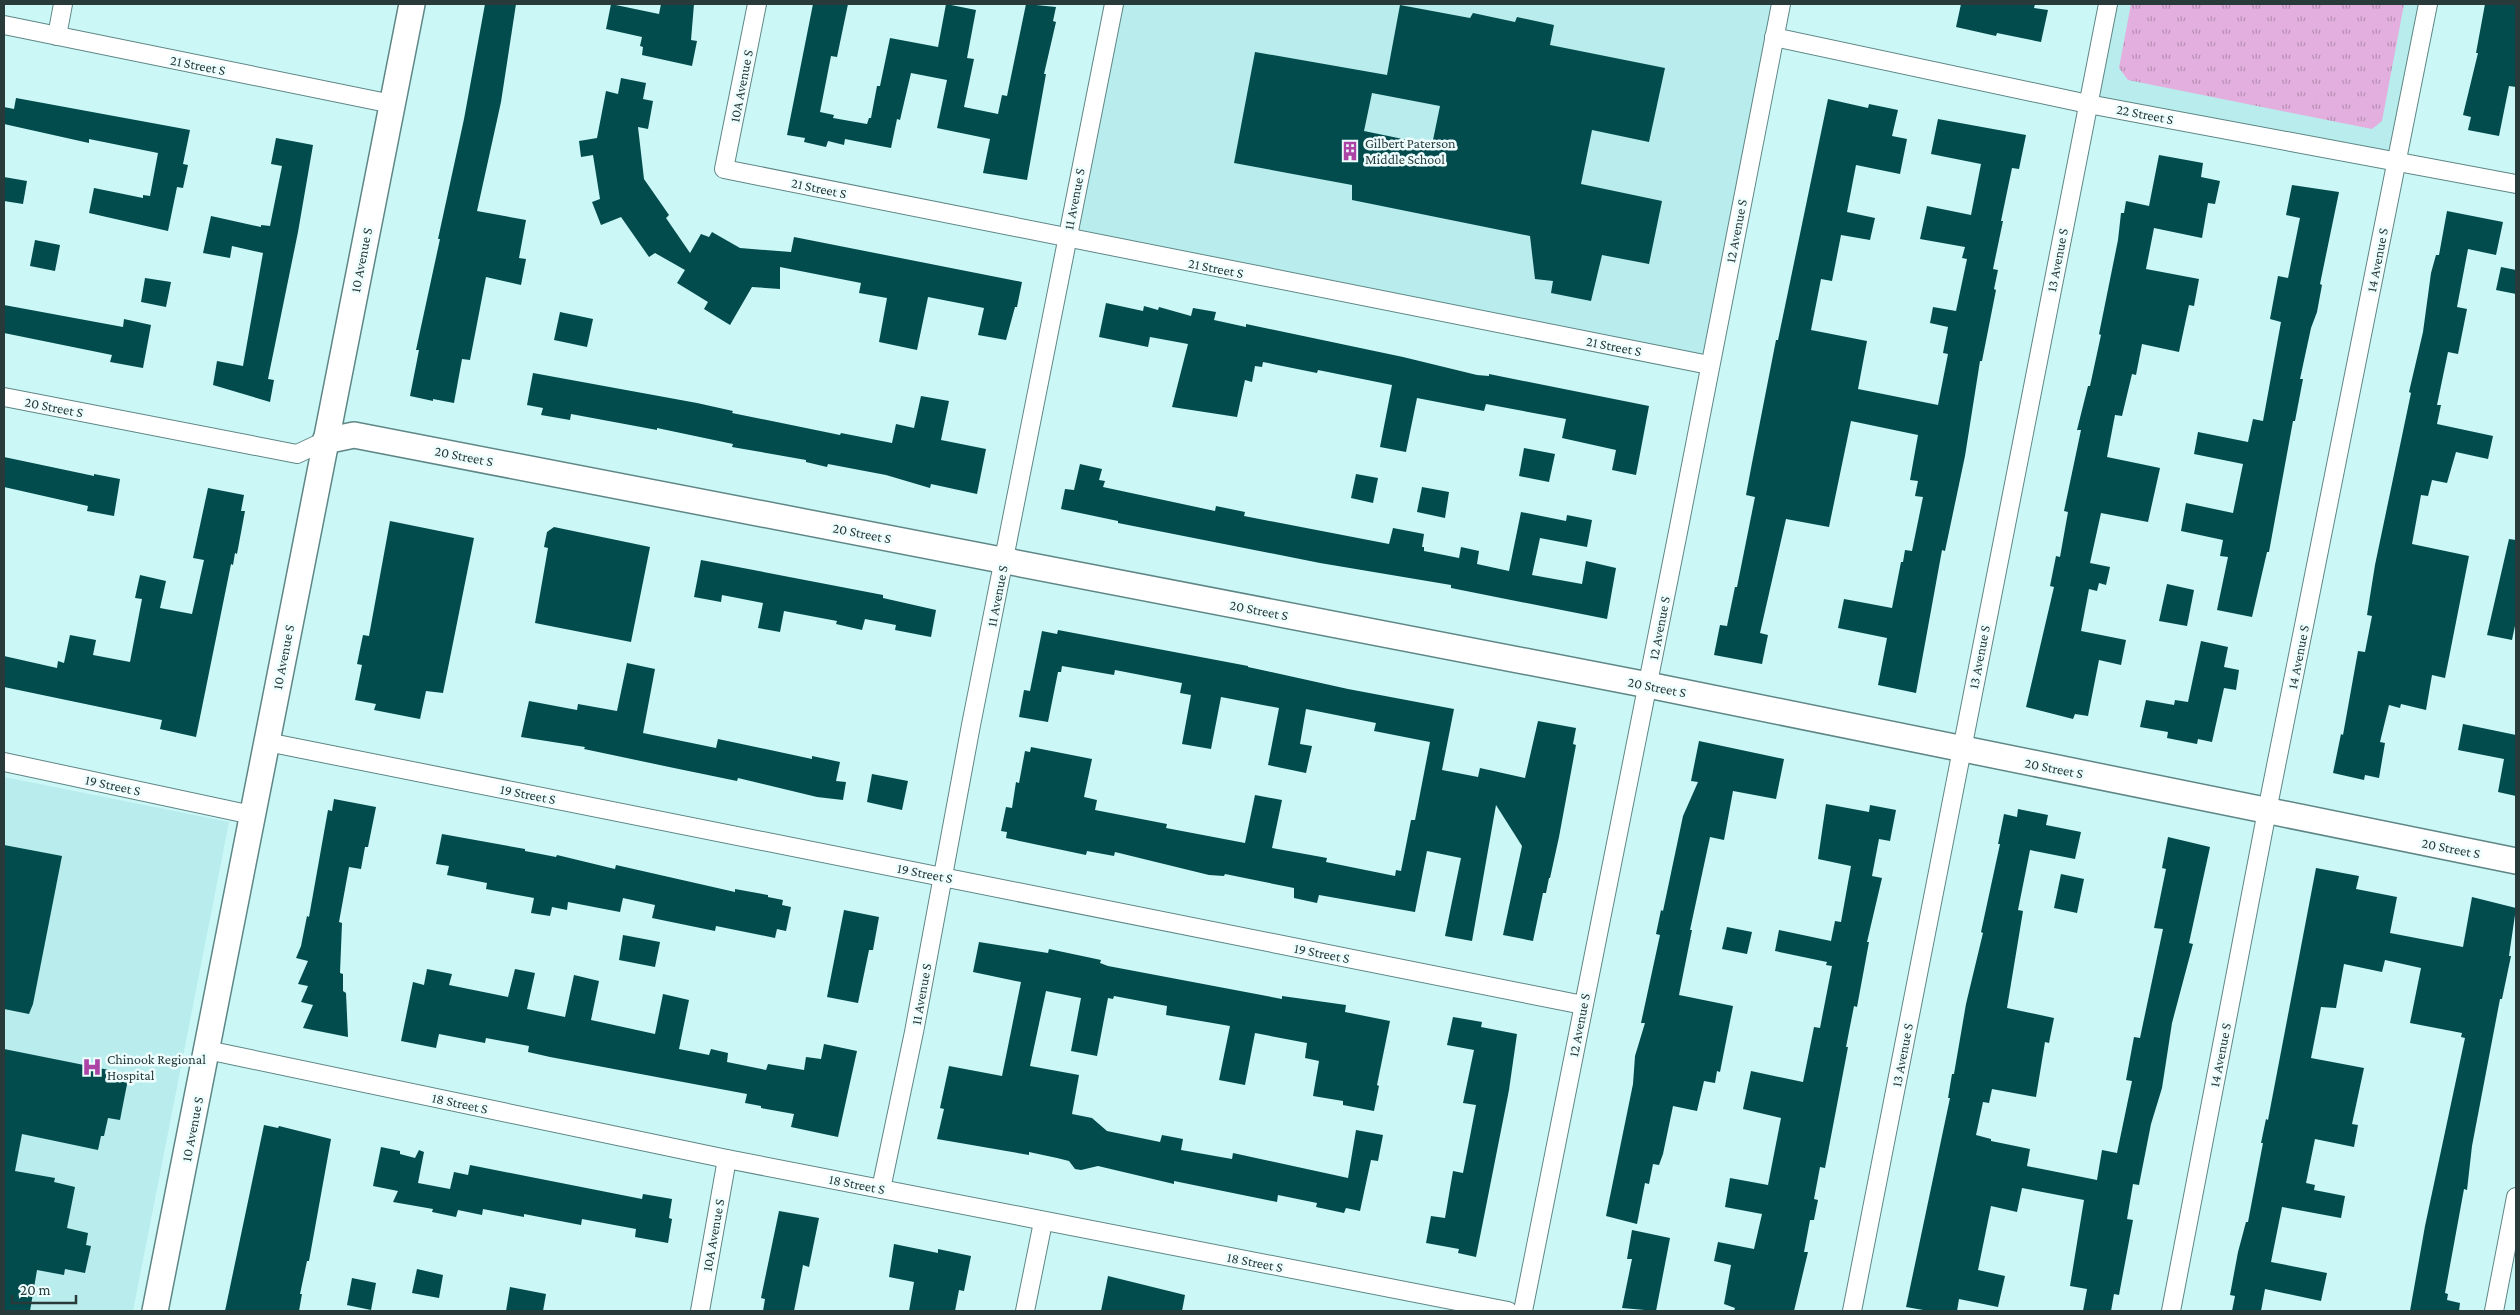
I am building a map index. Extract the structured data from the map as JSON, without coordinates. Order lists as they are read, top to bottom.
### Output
{
  "streets": {
    "street": [
      "21 Street S",
      "10A Avenue S",
      "22 Street S",
      "11 Avenue S",
      "12 Avenue S",
      "10 Avenue S",
      "13 Avenue S",
      "14 Avenue S",
      "20 Street S",
      "19 Street S",
      "18 Street S"
    ]
  },
  "crossings": [
    ["21 Street S", "10A Avenue S"],
    ["21 Street S", "11 Avenue S"],
    ["21 Street S", "12 Avenue S"],
    ["21 Street S", "10 Avenue S"],
    ["10A Avenue S", "18 Street S"],
    ["22 Street S", "12 Avenue S"],
    ["22 Street S", "13 Avenue S"],
    ["22 Street S", "14 Avenue S"],
    ["11 Avenue S", "20 Street S"],
    ["11 Avenue S", "19 Street S"],
    ["11 Avenue S", "18 Street S"],
    ["12 Avenue S", "20 Street S"],
    ["12 Avenue S", "19 Street S"],
    ["10 Avenue S", "20 Street S"],
    ["10 Avenue S", "19 Street S"],
    ["10 Avenue S", "18 Street S"],
    ["13 Avenue S", "20 Street S"],
    ["14 Avenue S", "20 Street S"]
  ],
  "places": {
    "building": ["Gilbert Paterson Middle School"],
    "hospital": ["Chinook Regional Hospital"]
  },
  "scale_bar": "20 m"
}
